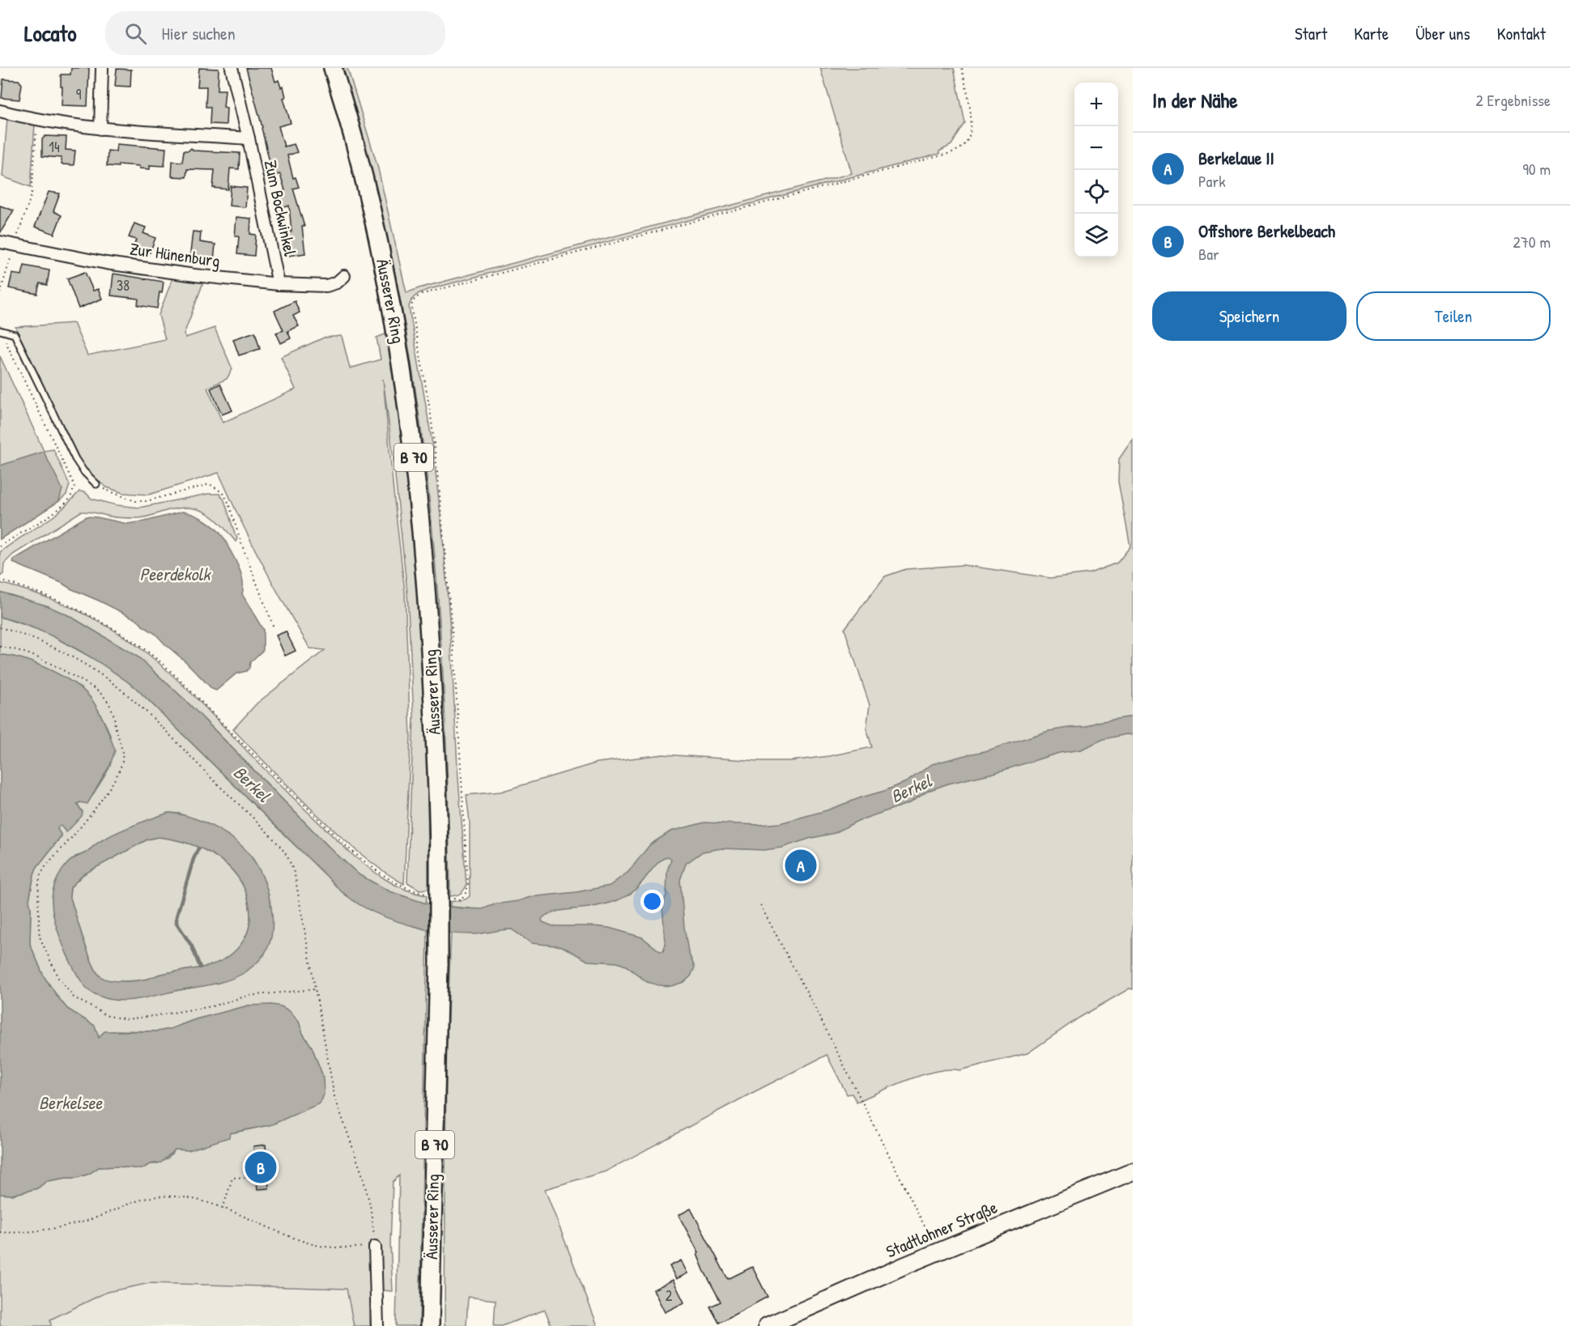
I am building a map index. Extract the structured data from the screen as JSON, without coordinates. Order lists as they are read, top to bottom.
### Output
{
  "streets": {
    "main road": ["Äusserer Ring", "B 70"],
    "street": ["Zum Bockwinkel", "Zur Hünenburg", "Stadtlohner Straße"]
  },
  "crossings": [
    ["Zum Bockwinkel", "Zur Hünenburg"]
  ],
  "water": ["Peerdekolk", "Berkel", "Berkelsee"],
  "house_numbers": [
    "9",
    "14",
    "38",
    "2"
  ],
  "page": {
    "header": "Locato",
    "search": "Hier suchen",
    "nav": [
      "Start",
      "Karte",
      "Über uns",
      "Kontakt"
    ],
    "heading": ["In der Nähe", "2 Ergebnisse"],
    "map_buttons": ["+", "−"],
    "list": [
      {
        "mark": "A",
        "name": "Berkelaue II",
        "note": "Park",
        "value": "90 m"
      },
      {
        "mark": "B",
        "name": "Offshore Berkelbeach",
        "note": "Bar",
        "value": "270 m"
      }
    ],
    "buttons": ["Speichern", "Teilen"],
    "pins": ["A", "B"]
  }
}
